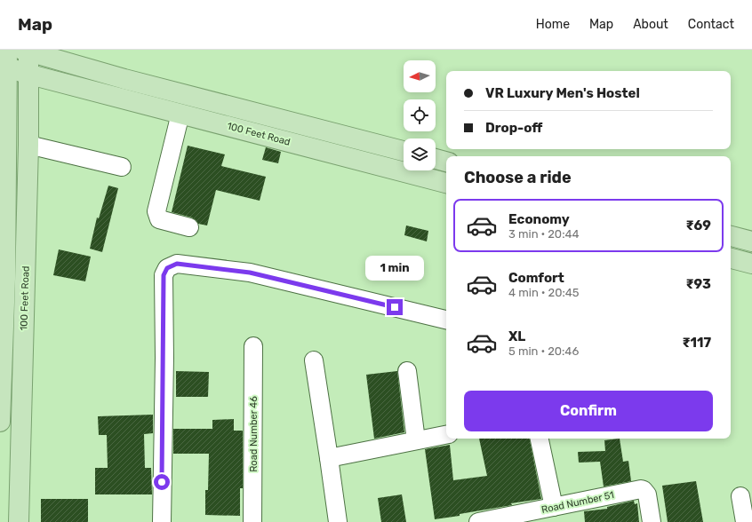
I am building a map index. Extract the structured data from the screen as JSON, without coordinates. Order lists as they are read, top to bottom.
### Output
{
  "streets": {
    "main road": ["100 Feet Road"],
    "street": ["Road Number 46", "Road Number 51"]
  },
  "north": "left",
  "page": {
    "header": "Map",
    "nav": [
      "Home",
      "Map",
      "About",
      "Contact"
    ],
    "banner": ["VR Luxury Men's Hostel", "Drop-off"],
    "heading": "Choose a ride",
    "list": [
      {
        "name": "Economy",
        "note": "3 min · 20:44",
        "value": "₹69"
      },
      {
        "name": "Comfort",
        "note": "4 min · 20:45",
        "value": "₹93"
      },
      {
        "name": "XL",
        "note": "5 min · 20:46",
        "value": "₹117"
      }
    ],
    "bubble": "1 min",
    "buttons": "Confirm"
  }
}
